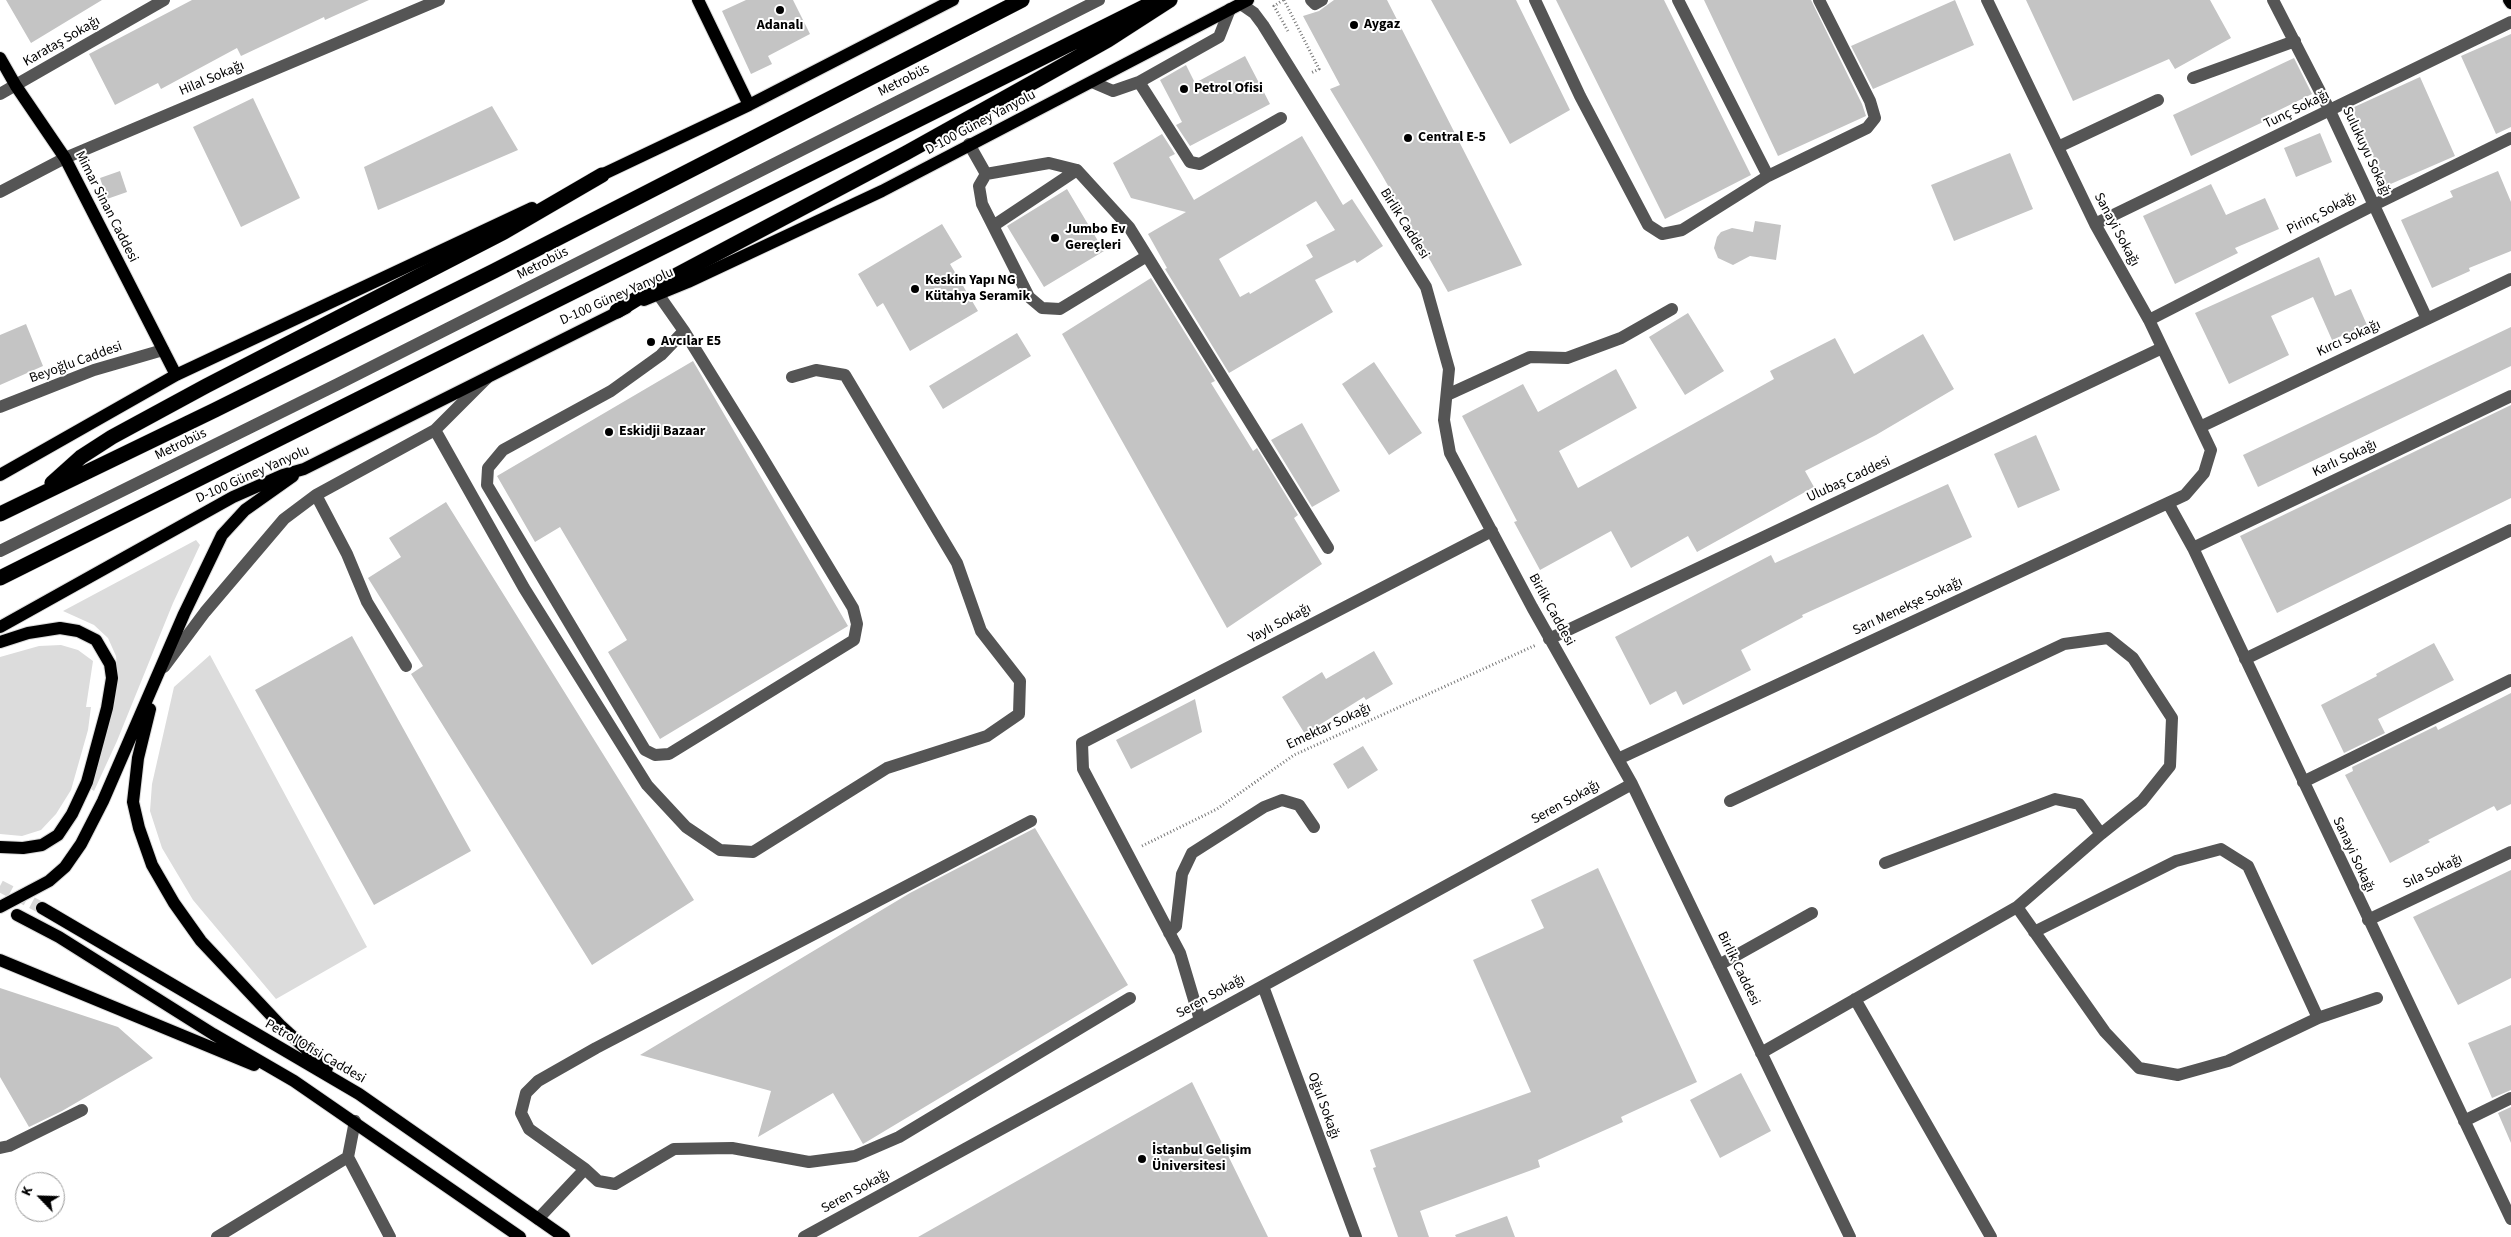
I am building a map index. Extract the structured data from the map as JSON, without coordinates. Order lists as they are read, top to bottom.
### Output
{
  "streets": {
    "main road": ["D-100 Güney Yanyolu", "Mimar Sinan Caddesi", "Petrol Ofisi Caddesi"],
    "street": [
      "Karataş Sokağı",
      "Hilal Sokağı",
      "Metrobüs",
      "Tunç Sokağı",
      "Sulukuyu Sokağı",
      "Pirinç Sokağı",
      "Birlik Caddesi",
      "Sanayi Sokağı",
      "Kırcı Sokağı",
      "Beyoğlu Caddesi",
      "Karlı Sokağı",
      "Ulubaş Caddesi",
      "Sarı Menekşe Sokağı",
      "Yaylı Sokağı",
      "Seren Sokağı",
      "Sıla Sokağı",
      "Oğul Sokağı"
    ],
    "path": ["Emektar Sokağı"]
  },
  "crossings": [
    ["Karataş Sokağı", "Mimar Sinan Caddesi"],
    ["Hilal Sokağı", "Mimar Sinan Caddesi"],
    ["Tunç Sokağı", "Sulukuyu Sokağı"],
    ["Tunç Sokağı", "Sanayi Sokağı"],
    ["D-100 Güney Yanyolu", "Birlik Caddesi"],
    ["Sulukuyu Sokağı", "Pirinç Sokağı"],
    ["Sulukuyu Sokağı", "Kırcı Sokağı"],
    ["Mimar Sinan Caddesi", "Beyoğlu Caddesi"],
    ["Pirinç Sokağı", "Sanayi Sokağı"],
    ["Birlik Caddesi", "Ulubaş Caddesi"],
    ["Birlik Caddesi", "Sarı Menekşe Sokağı"],
    ["Birlik Caddesi", "Yaylı Sokağı"],
    ["Birlik Caddesi", "Emektar Sokağı"],
    ["Birlik Caddesi", "Seren Sokağı"],
    ["Sanayi Sokağı", "Kırcı Sokağı"],
    ["Sanayi Sokağı", "Karlı Sokağı"],
    ["Sanayi Sokağı", "Ulubaş Caddesi"],
    ["Sanayi Sokağı", "Sarı Menekşe Sokağı"],
    ["Sanayi Sokağı", "Sıla Sokağı"],
    ["Ulubaş Caddesi", "Emektar Sokağı"],
    ["Yaylı Sokağı", "Emektar Sokağı"],
    ["Seren Sokağı", "Oğul Sokağı"]
  ],
  "places": [
    "Adanalı",
    "Aygaz",
    "Petrol Ofisi",
    "Central E-5",
    "Jumbo Ev Gereçleri",
    "Keskin Yapı NG Kütahya Seramik",
    "Avcılar E5",
    "Eskidji Bazaar",
    "İstanbul Gelişim Üniversitesi"
  ],
  "north": "top left"
}
